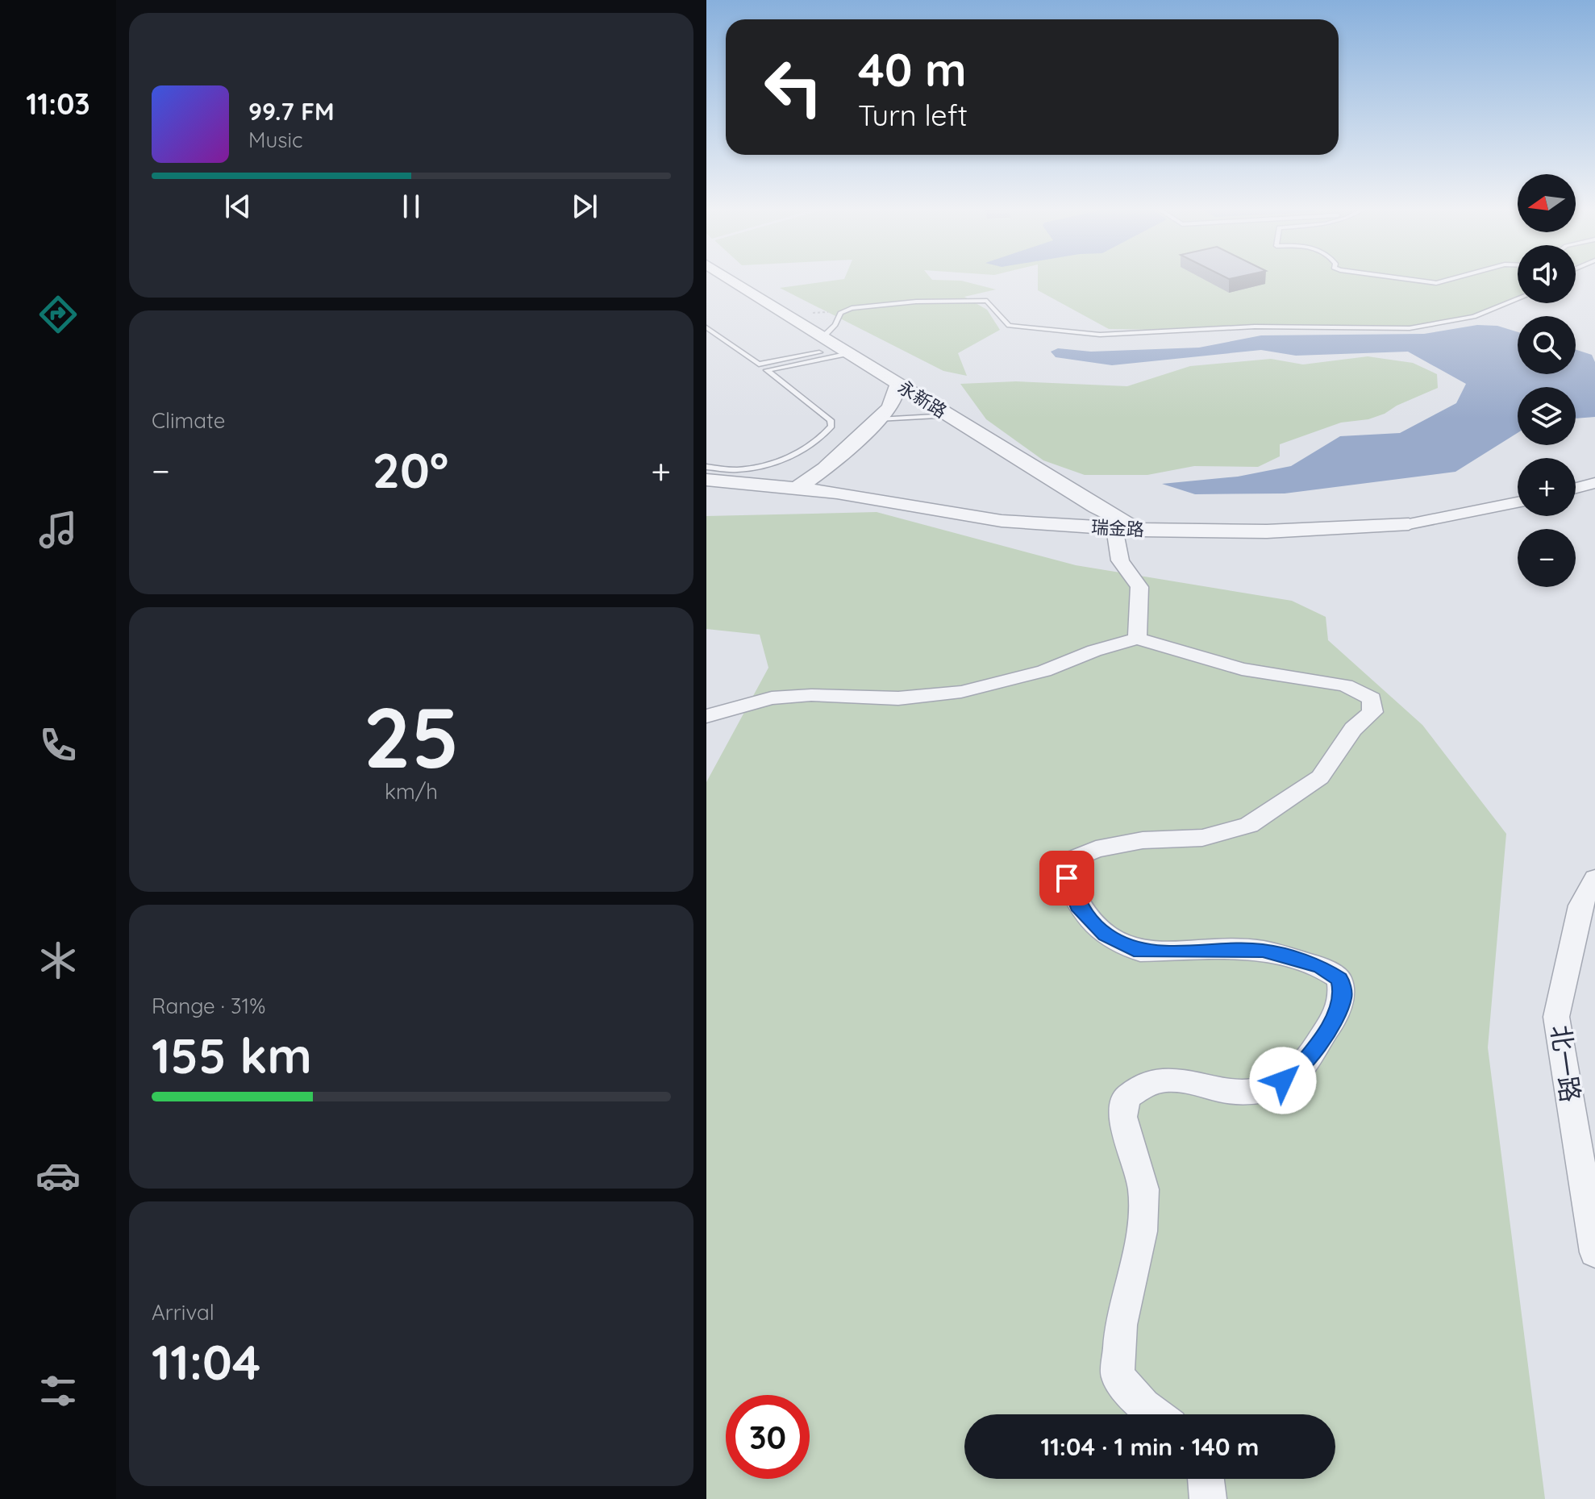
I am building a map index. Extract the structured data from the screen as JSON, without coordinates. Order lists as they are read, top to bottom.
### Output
{
  "streets": {
    "street": ["永新路", "瑞金路", "北一路"]
  },
  "crossings": [
    ["永新路", "瑞金路"]
  ],
  "north": "left",
  "page": {
    "tabs": "11:03",
    "turn": ["40 m", "Turn left"],
    "song": ["99.7 FM", "Music"],
    "map_buttons": ["+", "−"],
    "tile": [
      "Climate",
      ["25", "km/h"],
      ["Range · 31%", "155 km"],
      ["Arrival", "11:04"]
    ],
    "heat": ["−", "20°", "+"],
    "limit": "30",
    "trip": "11:04 · 1 min · 140 m"
  }
}
